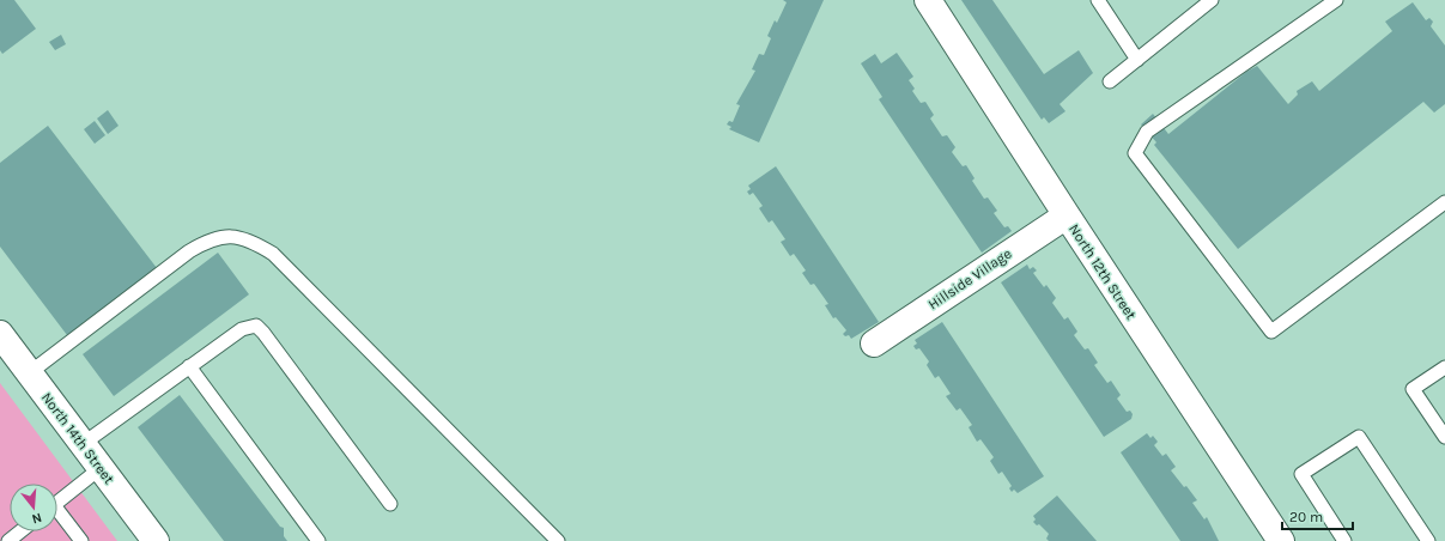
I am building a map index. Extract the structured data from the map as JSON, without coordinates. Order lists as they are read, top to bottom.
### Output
{
  "streets": {
    "street": ["North 12th Street", "Hillside Village", "North 14th Street"]
  },
  "crossings": [
    ["North 12th Street", "Hillside Village"]
  ],
  "scale_bar": "20 m",
  "north": "bottom"
}
